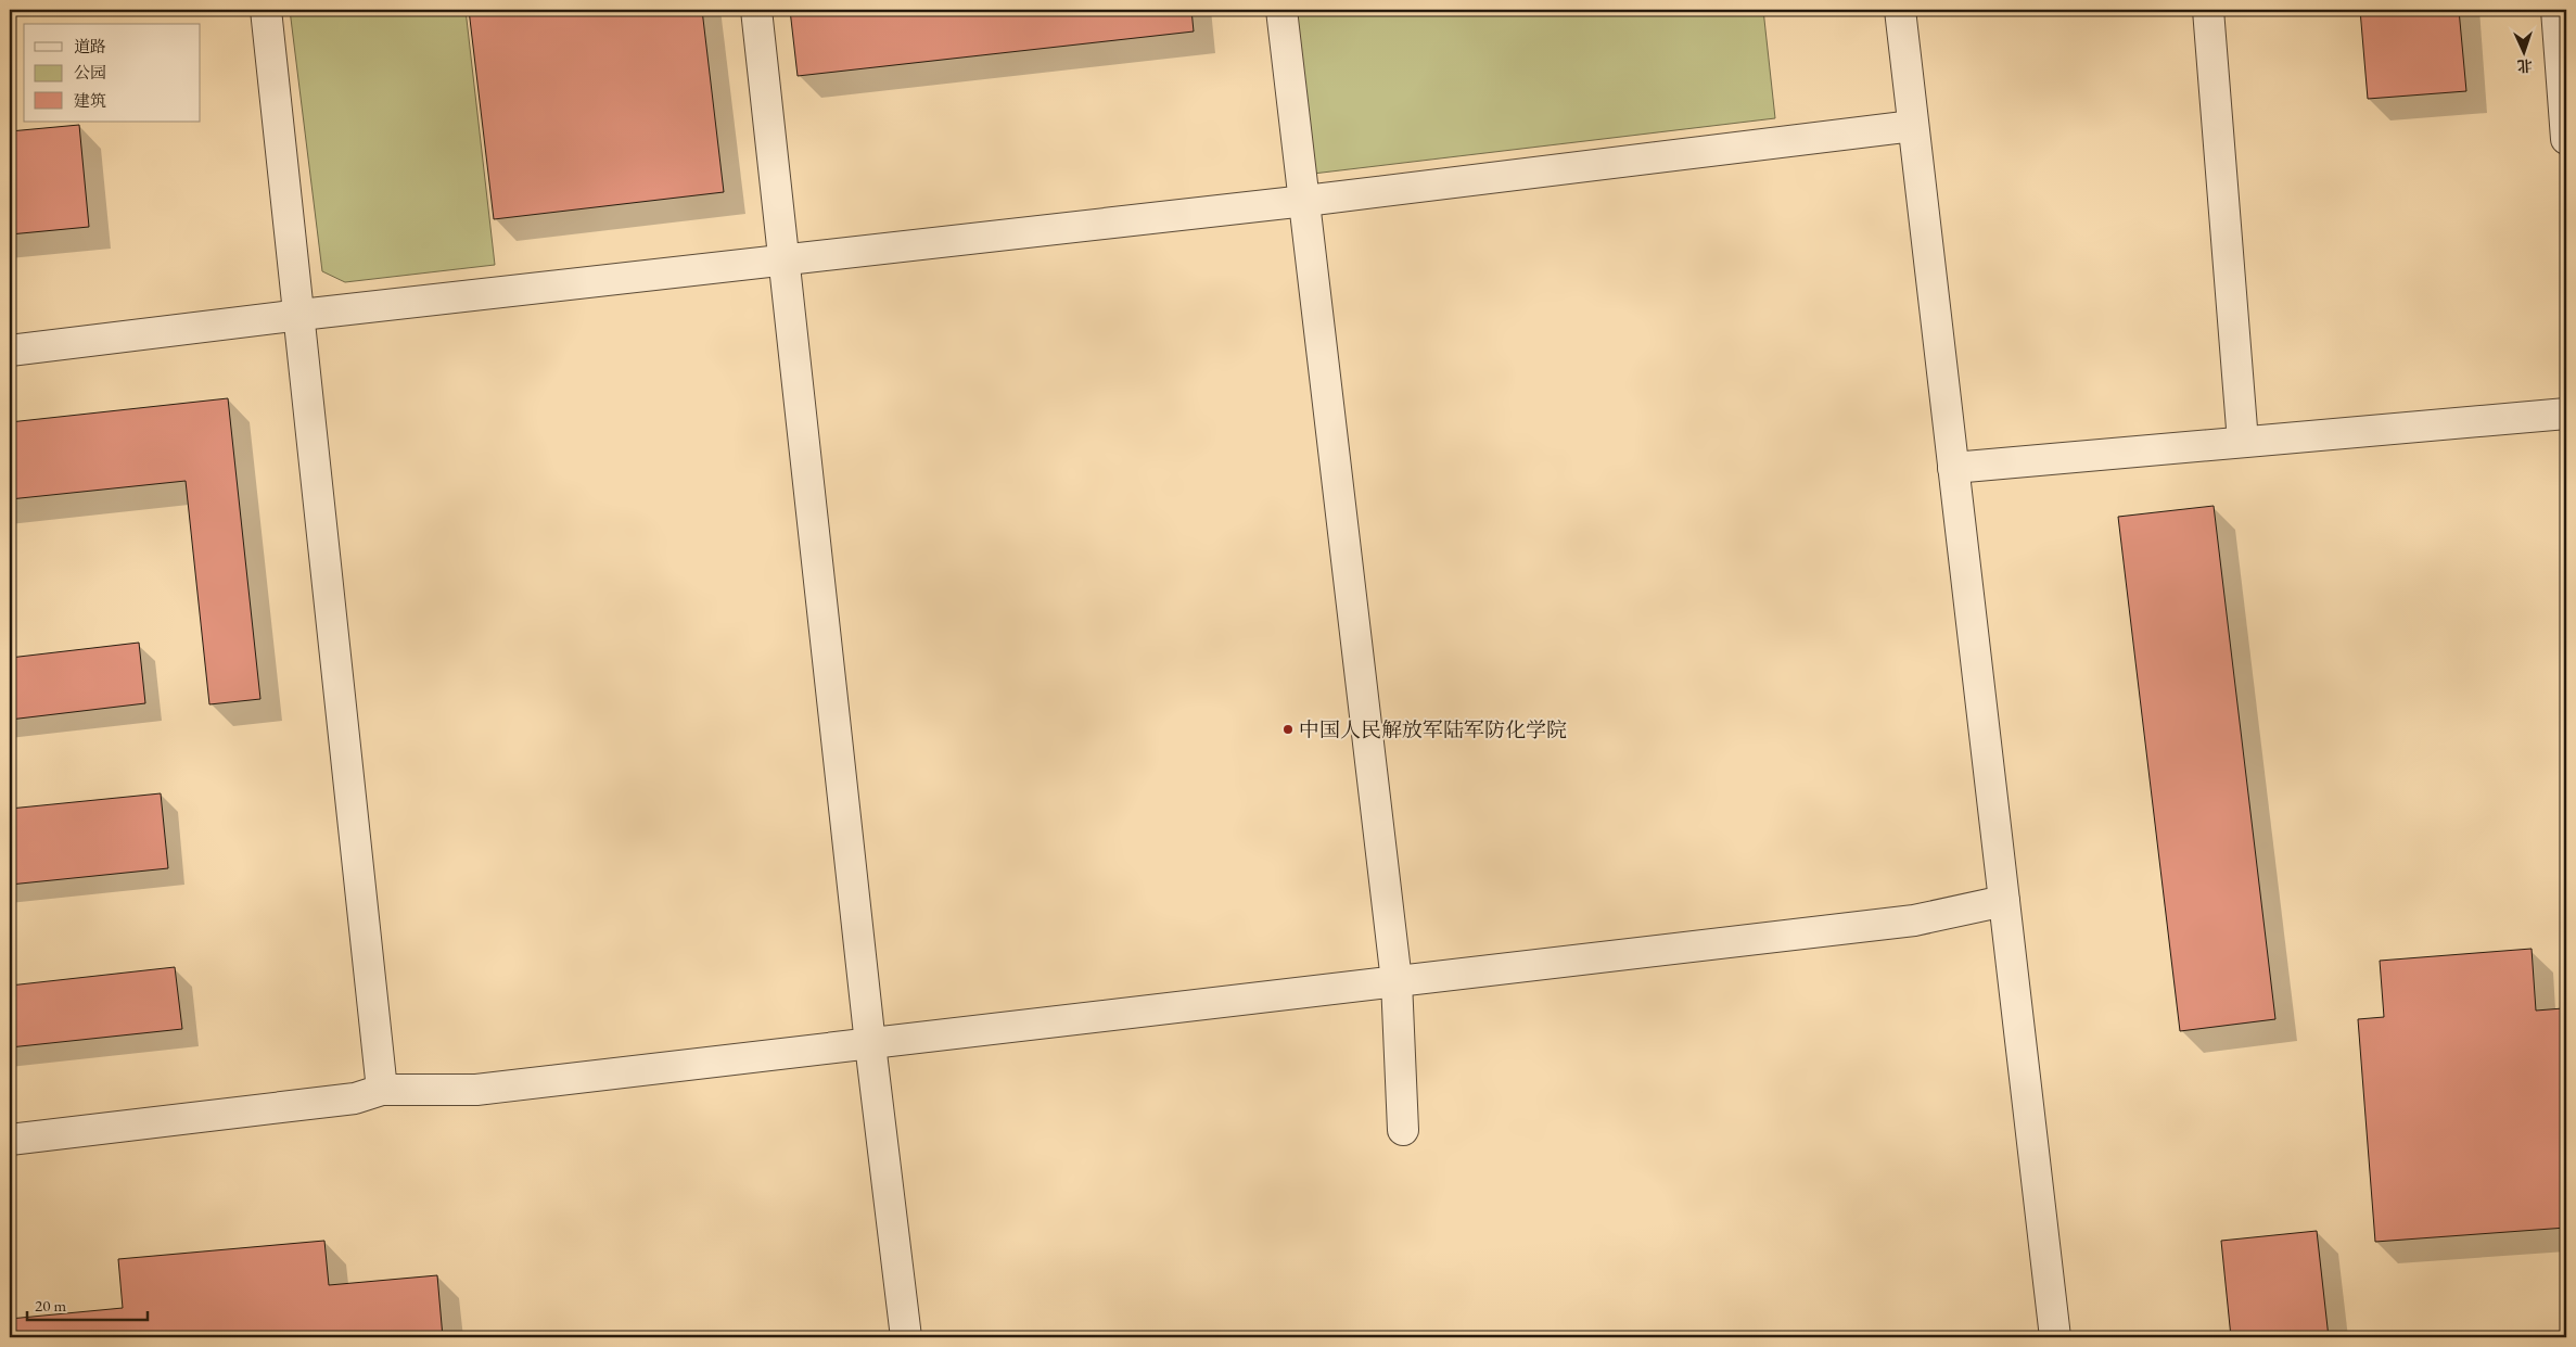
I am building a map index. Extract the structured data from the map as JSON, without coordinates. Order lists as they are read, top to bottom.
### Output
{
  "places": ["中国人民解放军陆军防化学院"],
  "legend": ["道路", "公园", "建筑"],
  "scale_bar": "20 m",
  "north": "bottom"
}
